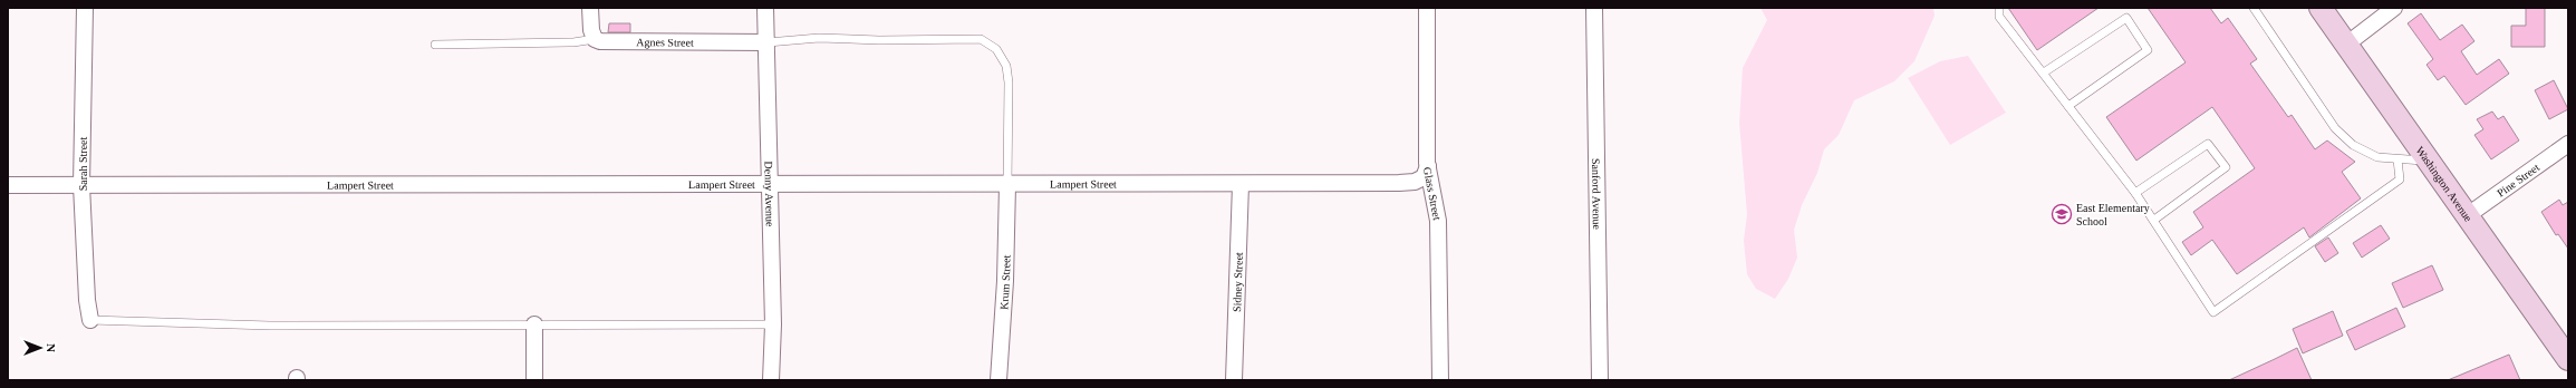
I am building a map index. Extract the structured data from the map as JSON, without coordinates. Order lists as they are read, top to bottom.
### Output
{
  "streets": {
    "main road": ["Washington Avenue"],
    "street": [
      "Agnes Street",
      "Sarah Street",
      "Pine Street",
      "Lampert Street",
      "Denny Avenue",
      "Glass Street",
      "Sanford Avenue",
      "Krum Street",
      "Sidney Street"
    ]
  },
  "crossings": [
    ["Agnes Street", "Denny Avenue"],
    ["Sarah Street", "Lampert Street"],
    ["Pine Street", "Washington Avenue"],
    ["Lampert Street", "Denny Avenue"],
    ["Lampert Street", "Glass Street"],
    ["Lampert Street", "Krum Street"],
    ["Lampert Street", "Sidney Street"]
  ],
  "places": {
    "school or university": ["East Elementary School"]
  },
  "north": "right"
}
